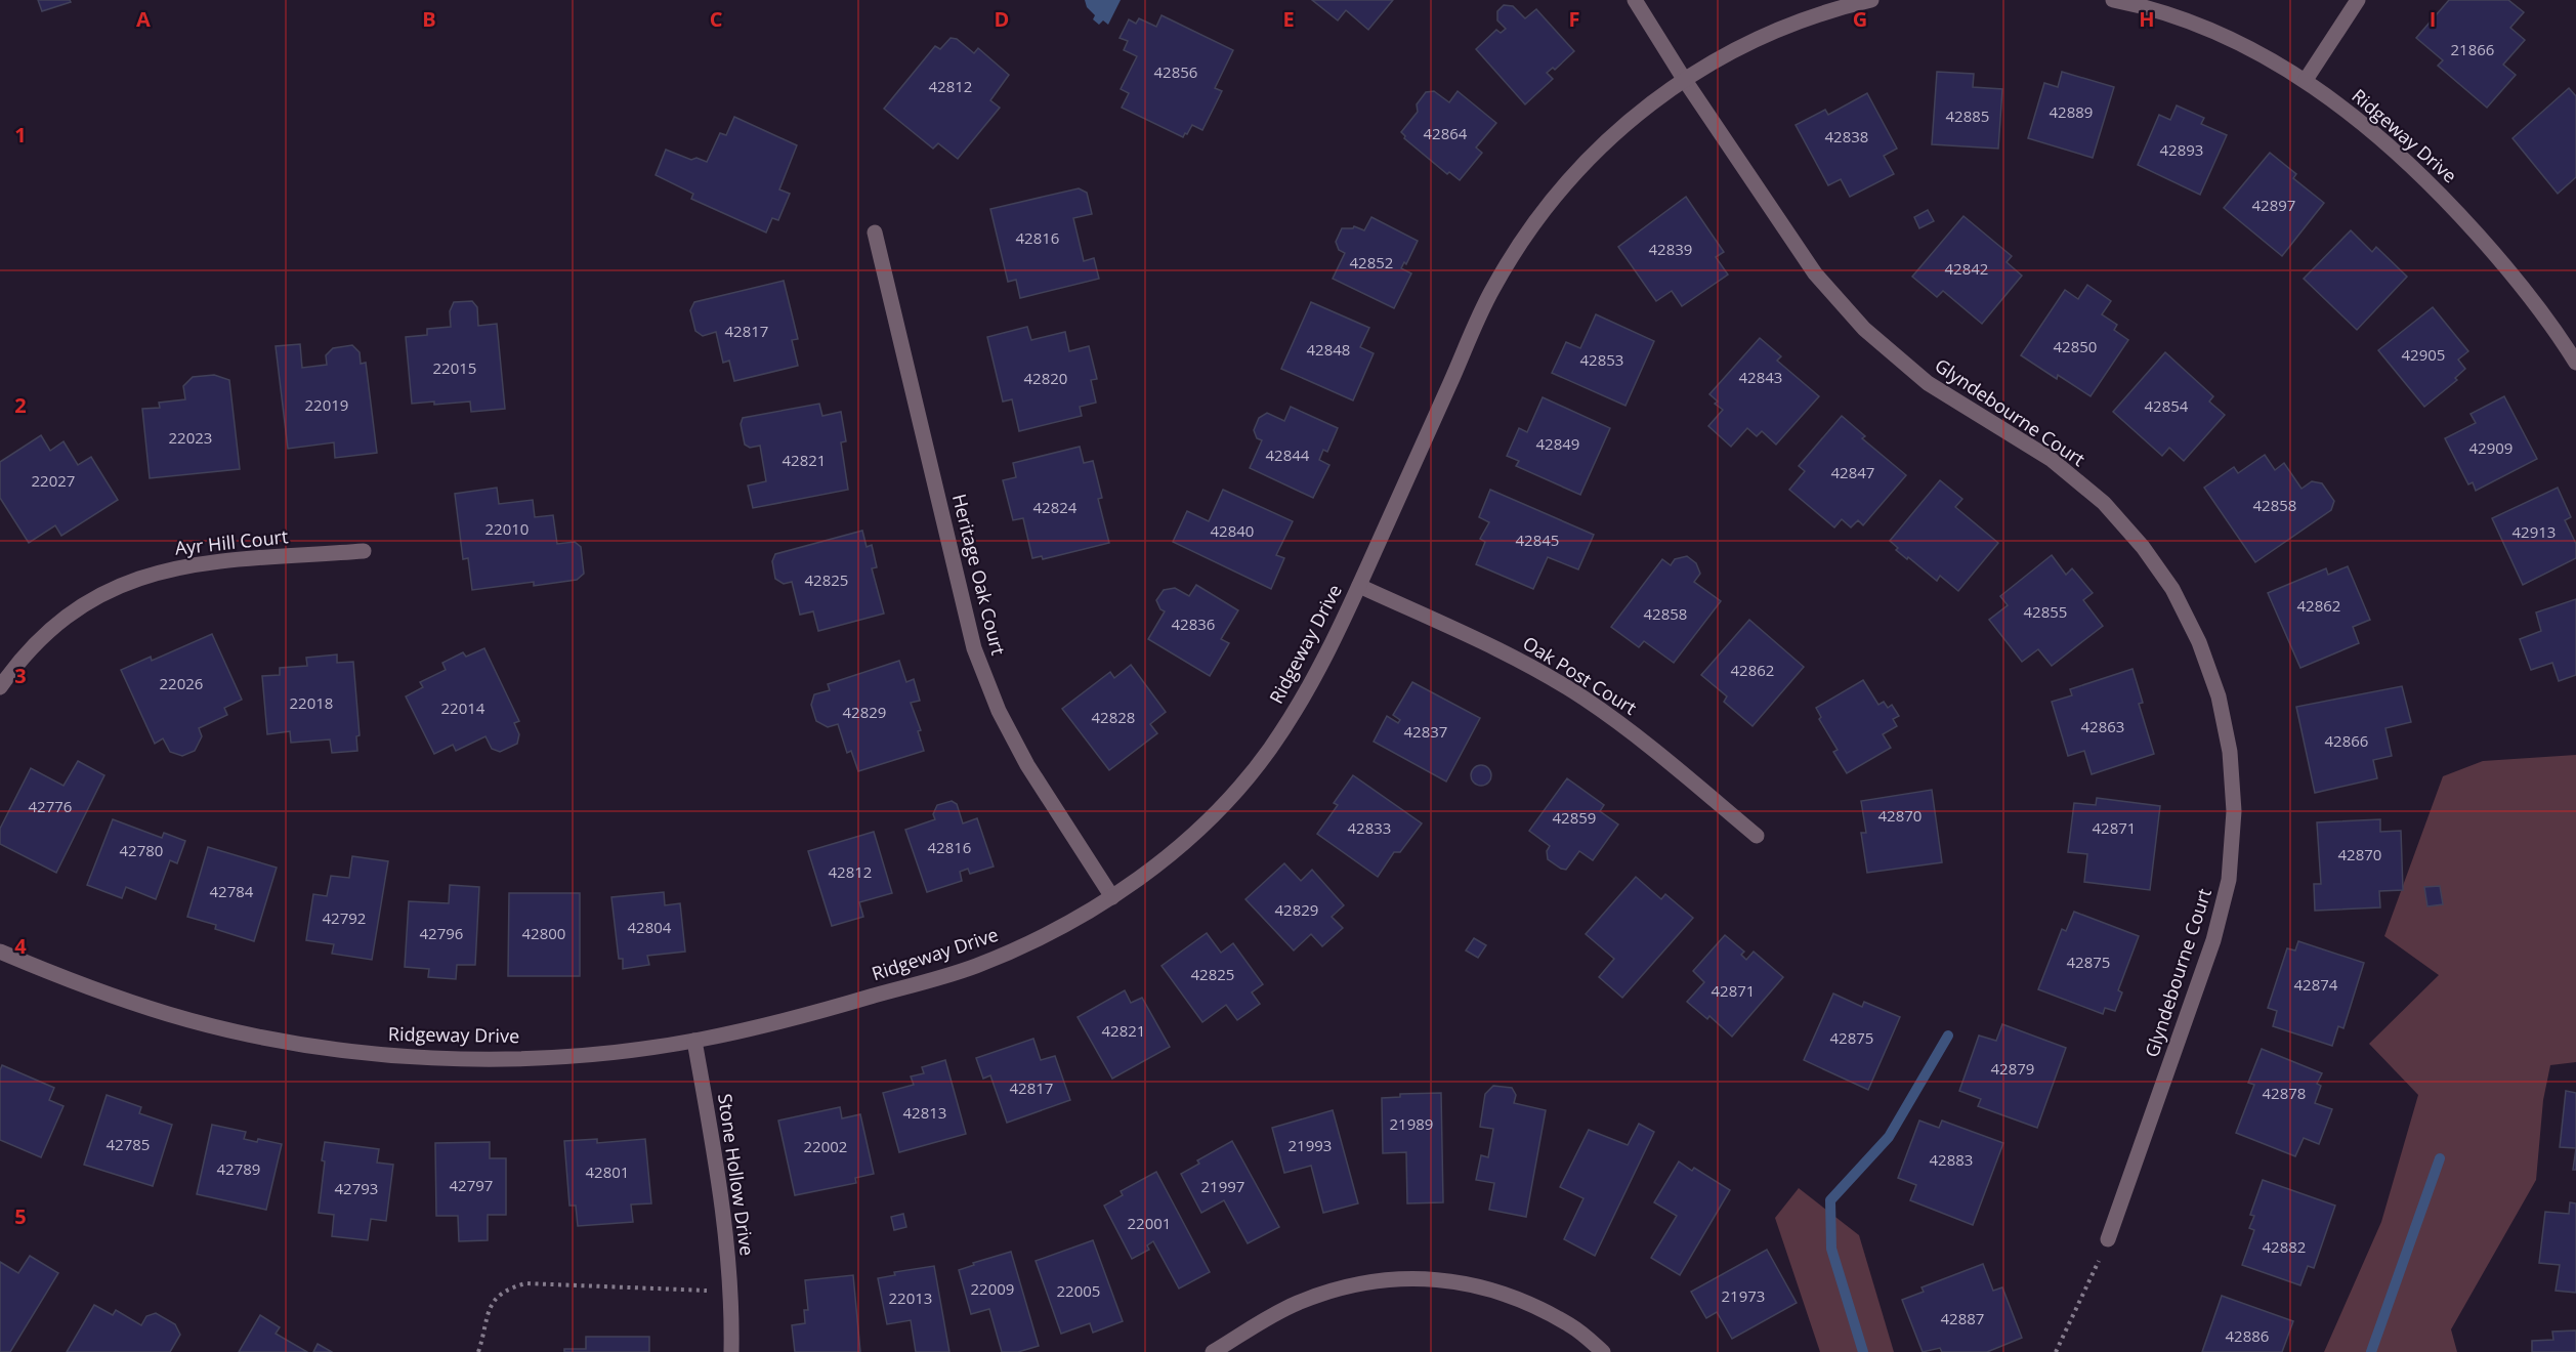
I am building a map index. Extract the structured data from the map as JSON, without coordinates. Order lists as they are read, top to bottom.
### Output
{
  "streets": {
    "street": [
      "Ridgeway Drive",
      "Glyndebourne Court",
      "Ayr Hill Court",
      "Heritage Oak Court",
      "Oak Post Court",
      "Stone Hollow Drive"
    ]
  },
  "crossings": [
    ["Ridgeway Drive", "Glyndebourne Court"],
    ["Ridgeway Drive", "Heritage Oak Court"],
    ["Ridgeway Drive", "Oak Post Court"],
    ["Ridgeway Drive", "Stone Hollow Drive"]
  ],
  "house_numbers": [
    "21866",
    "42856",
    "42812",
    "42889",
    "42885",
    "42864",
    "42838",
    "42893",
    "42897",
    "42816",
    "42839",
    "42852",
    "42842",
    "42817",
    "42850",
    "42848",
    "42905",
    "42853",
    "22015",
    "42843",
    "42820",
    "22019",
    "42854",
    "22023",
    "42849",
    "42909",
    "42844",
    "42821",
    "42847",
    "22027",
    "42858",
    "42824",
    "22010",
    "42840",
    "42913",
    "42845",
    "42825",
    "42862",
    "42855",
    "42858",
    "42836",
    "42862",
    "22026",
    "22018",
    "22014",
    "42829",
    "42828",
    "42863",
    "42837",
    "42866",
    "42776",
    "42870",
    "42859",
    "42833",
    "42871",
    "42816",
    "42780",
    "42870",
    "42812",
    "42784",
    "42829",
    "42792",
    "42804",
    "42796",
    "42800",
    "42875",
    "42825",
    "42874",
    "42871",
    "42821",
    "42875",
    "42879",
    "42817",
    "42878",
    "42813",
    "21989",
    "42785",
    "21993",
    "22002",
    "42883",
    "42789",
    "42801",
    "42797",
    "21997",
    "42793",
    "22001",
    "42882",
    "22009",
    "22005",
    "21973",
    "22013",
    "42887",
    "42886"
  ],
  "grid": {
    "columns": [
      "A",
      "B",
      "C",
      "D",
      "E",
      "F",
      "G",
      "H",
      "I"
    ],
    "rows": [
      "1",
      "2",
      "3",
      "4",
      "5"
    ]
  }
}
